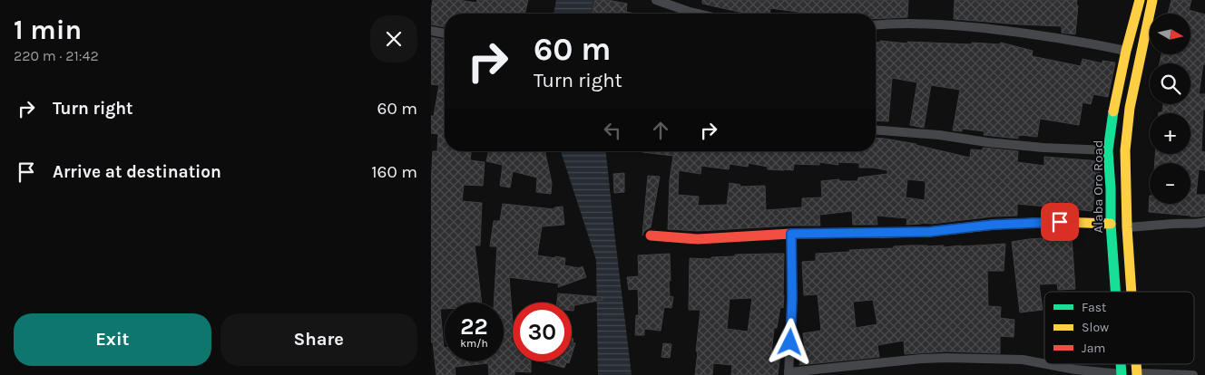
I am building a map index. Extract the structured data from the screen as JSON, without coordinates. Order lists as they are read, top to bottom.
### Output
{
  "streets": {
    "main road": ["Alaba Oro Road"]
  },
  "legend": ["Fast", "Slow", "Jam"],
  "north": "right",
  "page": {
    "heading": ["1 min", "220 m · 21:42"],
    "map_buttons": ["+", "−"],
    "turn": ["60 m", "Turn right"],
    "list": [
      {
        "name": "Turn right",
        "value": "60 m"
      },
      {
        "name": "Arrive at destination",
        "value": "160 m"
      }
    ],
    "speed": "22 km/h",
    "limit": "30",
    "buttons": ["Exit", "Share"]
  }
}
